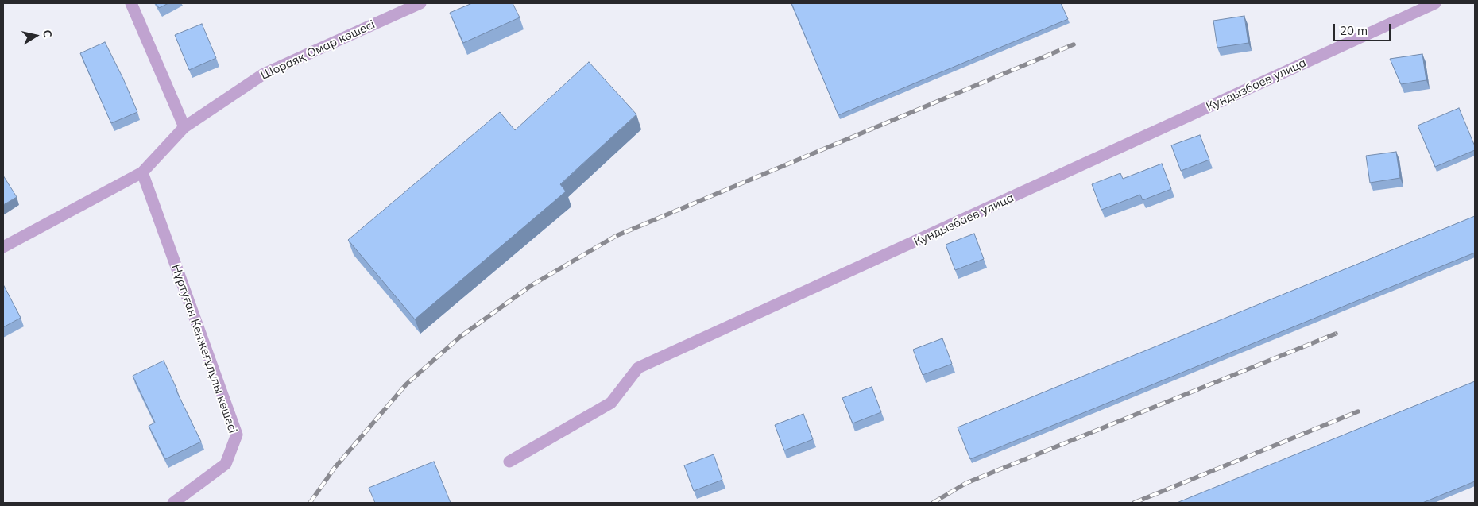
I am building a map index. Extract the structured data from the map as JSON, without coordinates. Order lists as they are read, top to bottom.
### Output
{
  "streets": {
    "street": ["Шораяқ Омар көшесі", "Кундызбаев улица", "Нұртуған Кенжеғұлұлы көшесі"]
  },
  "crossings": [
    ["Шораяқ Омар көшесі", "Нұртуған Кенжеғұлұлы көшесі"]
  ],
  "scale_bar": "20 m",
  "north": "right"
}
